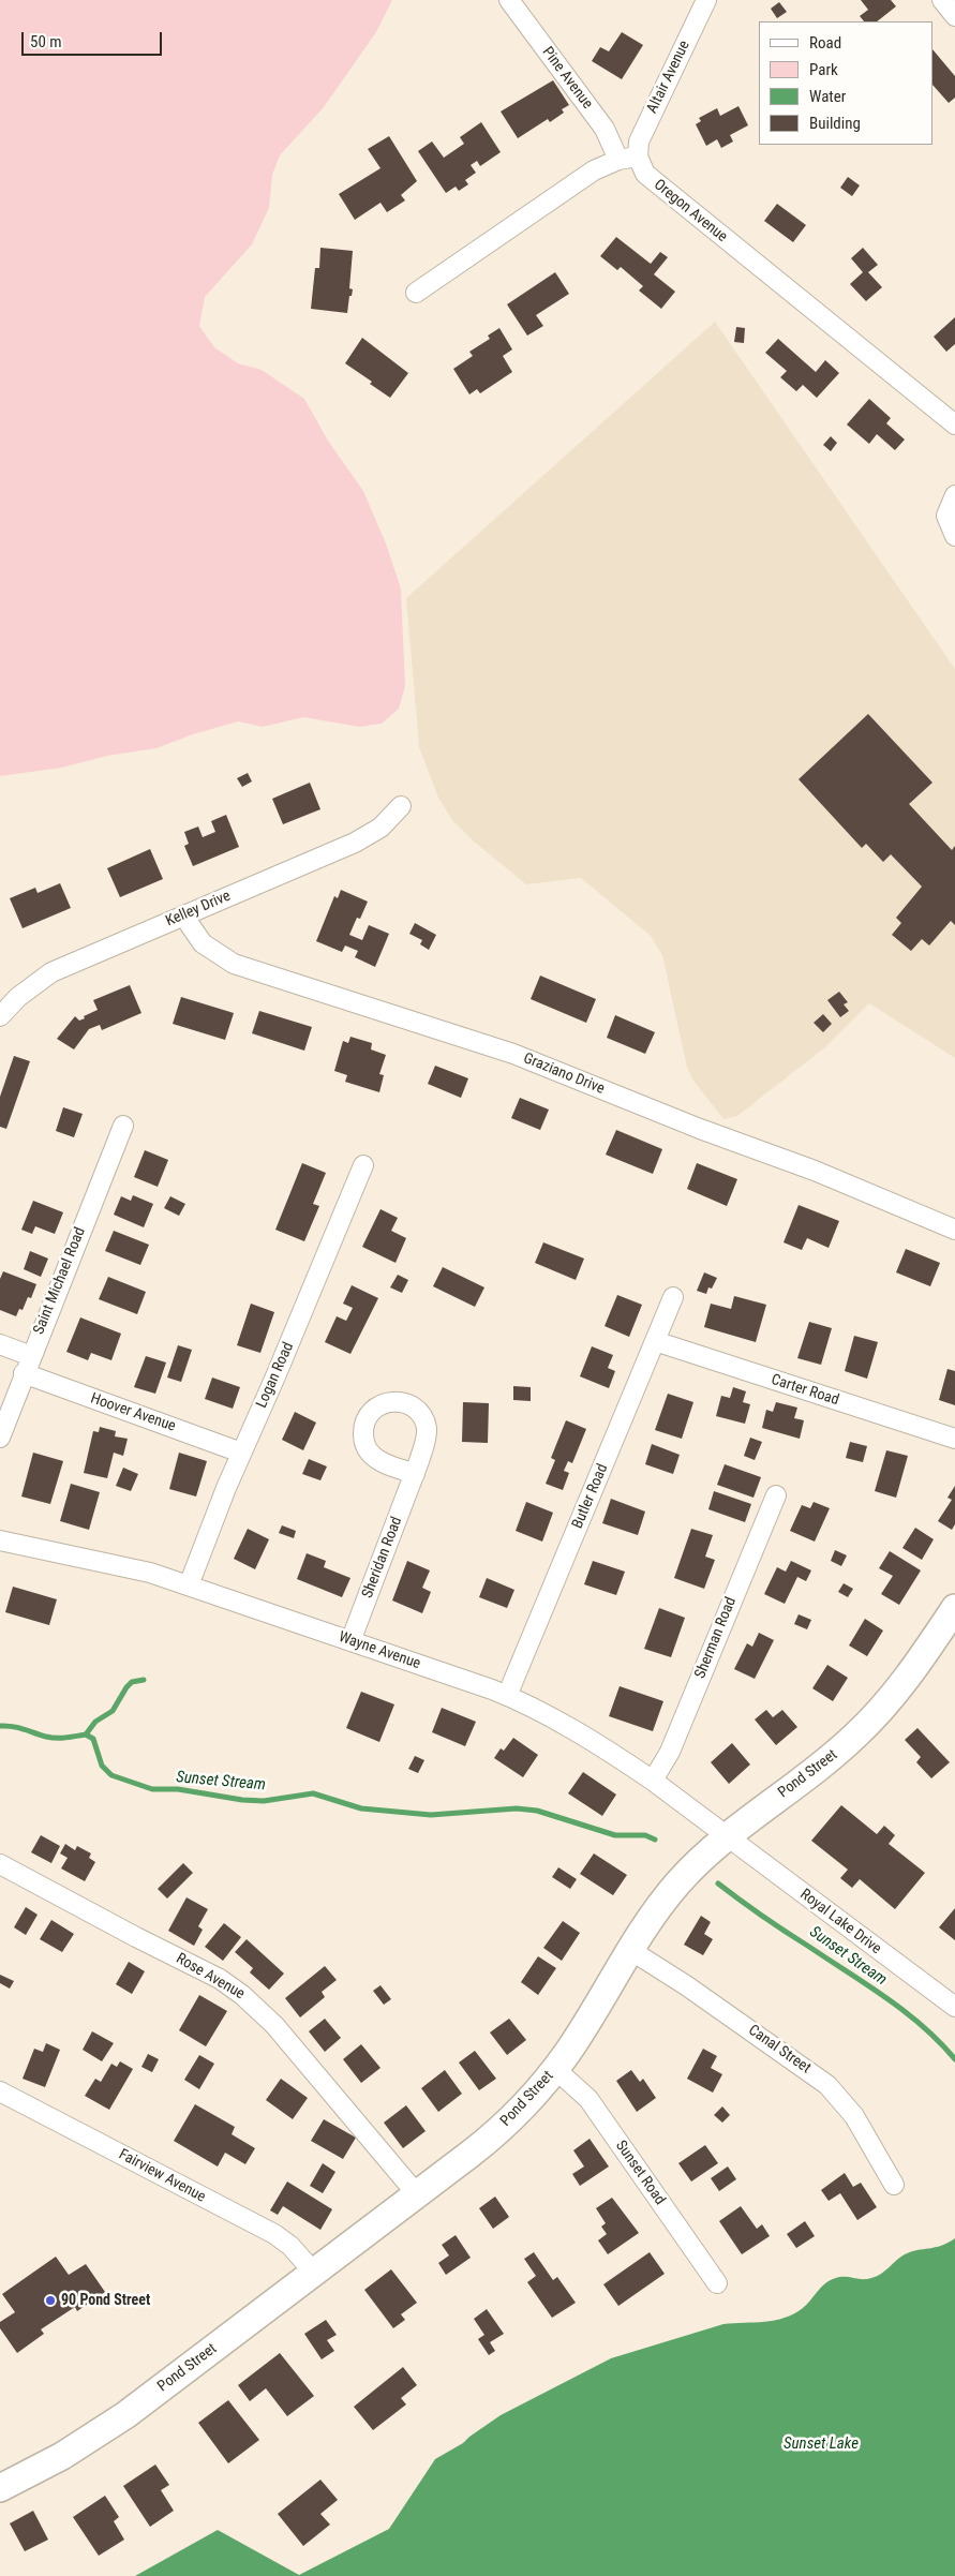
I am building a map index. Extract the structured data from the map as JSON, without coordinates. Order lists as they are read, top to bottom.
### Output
{
  "streets": {
    "main road": ["Pond Street"],
    "street": [
      "Altair Avenue",
      "Pine Avenue",
      "Oregon Avenue",
      "Kelley Drive",
      "Graziano Drive",
      "Saint Michael Road",
      "Logan Road",
      "Carter Road",
      "Hoover Avenue",
      "Butler Road",
      "Sheridan Road",
      "Sherman Road",
      "Wayne Avenue",
      "Royal Lake Drive",
      "Rose Avenue",
      "Canal Street",
      "Sunset Road",
      "Fairview Avenue"
    ]
  },
  "crossings": [
    ["Altair Avenue", "Oregon Avenue"],
    ["Kelley Drive", "Graziano Drive"],
    ["Saint Michael Road", "Hoover Avenue"],
    ["Logan Road", "Hoover Avenue"],
    ["Logan Road", "Wayne Avenue"],
    ["Carter Road", "Butler Road"],
    ["Butler Road", "Wayne Avenue"],
    ["Sheridan Road", "Wayne Avenue"],
    ["Sherman Road", "Wayne Avenue"],
    ["Wayne Avenue", "Pond Street"],
    ["Wayne Avenue", "Royal Lake Drive"],
    ["Pond Street", "Royal Lake Drive"],
    ["Pond Street", "Rose Avenue"],
    ["Pond Street", "Canal Street"],
    ["Pond Street", "Sunset Road"],
    ["Pond Street", "Fairview Avenue"]
  ],
  "water": ["Sunset Stream", "Sunset Lake"],
  "places": ["90 Pond Street"],
  "legend": [
    "Road",
    "Park",
    "Water",
    "Building"
  ],
  "scale_bar": "50 m"
}
